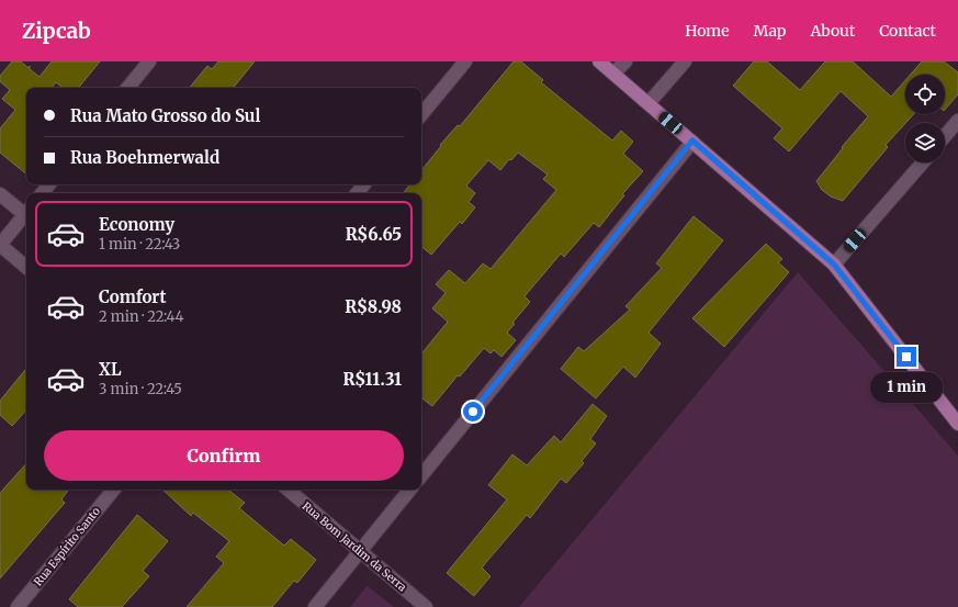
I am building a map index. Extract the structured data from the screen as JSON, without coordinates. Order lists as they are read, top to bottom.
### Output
{
  "streets": {
    "street": ["Rua Espírito Santo", "Rua Bom Jardim da Serra"]
  },
  "page": {
    "header": "Zipcab",
    "nav": [
      "Home",
      "Map",
      "About",
      "Contact"
    ],
    "banner": ["Rua Mato Grosso do Sul", "Rua Boehmerwald"],
    "list": [
      {
        "name": "Economy",
        "note": "1 min · 22:43",
        "value": "R$6.65"
      },
      {
        "name": "Comfort",
        "note": "2 min · 22:44",
        "value": "R$8.98"
      },
      {
        "name": "XL",
        "note": "3 min · 22:45",
        "value": "R$11.31"
      }
    ],
    "bubble": "1 min",
    "buttons": "Confirm"
  }
}
